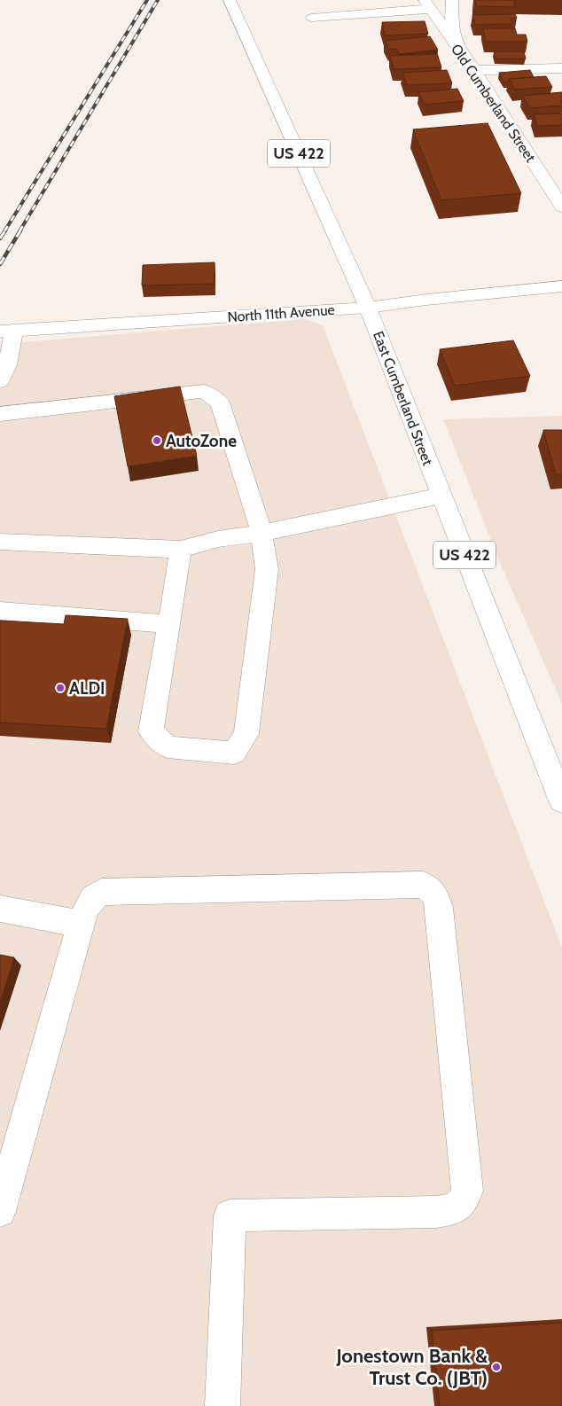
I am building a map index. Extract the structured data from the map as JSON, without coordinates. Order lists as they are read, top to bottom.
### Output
{
  "streets": {
    "main road": [
      "Old Cumberland Street",
      "US 422",
      "North 11th Avenue",
      "East Cumberland Street"
    ]
  },
  "crossings": [
    ["North 11th Avenue", "East Cumberland Street"]
  ],
  "places": ["AutoZone", "ALDI", "Jonestown Bank & Trust Co. (JBT)"]
}
